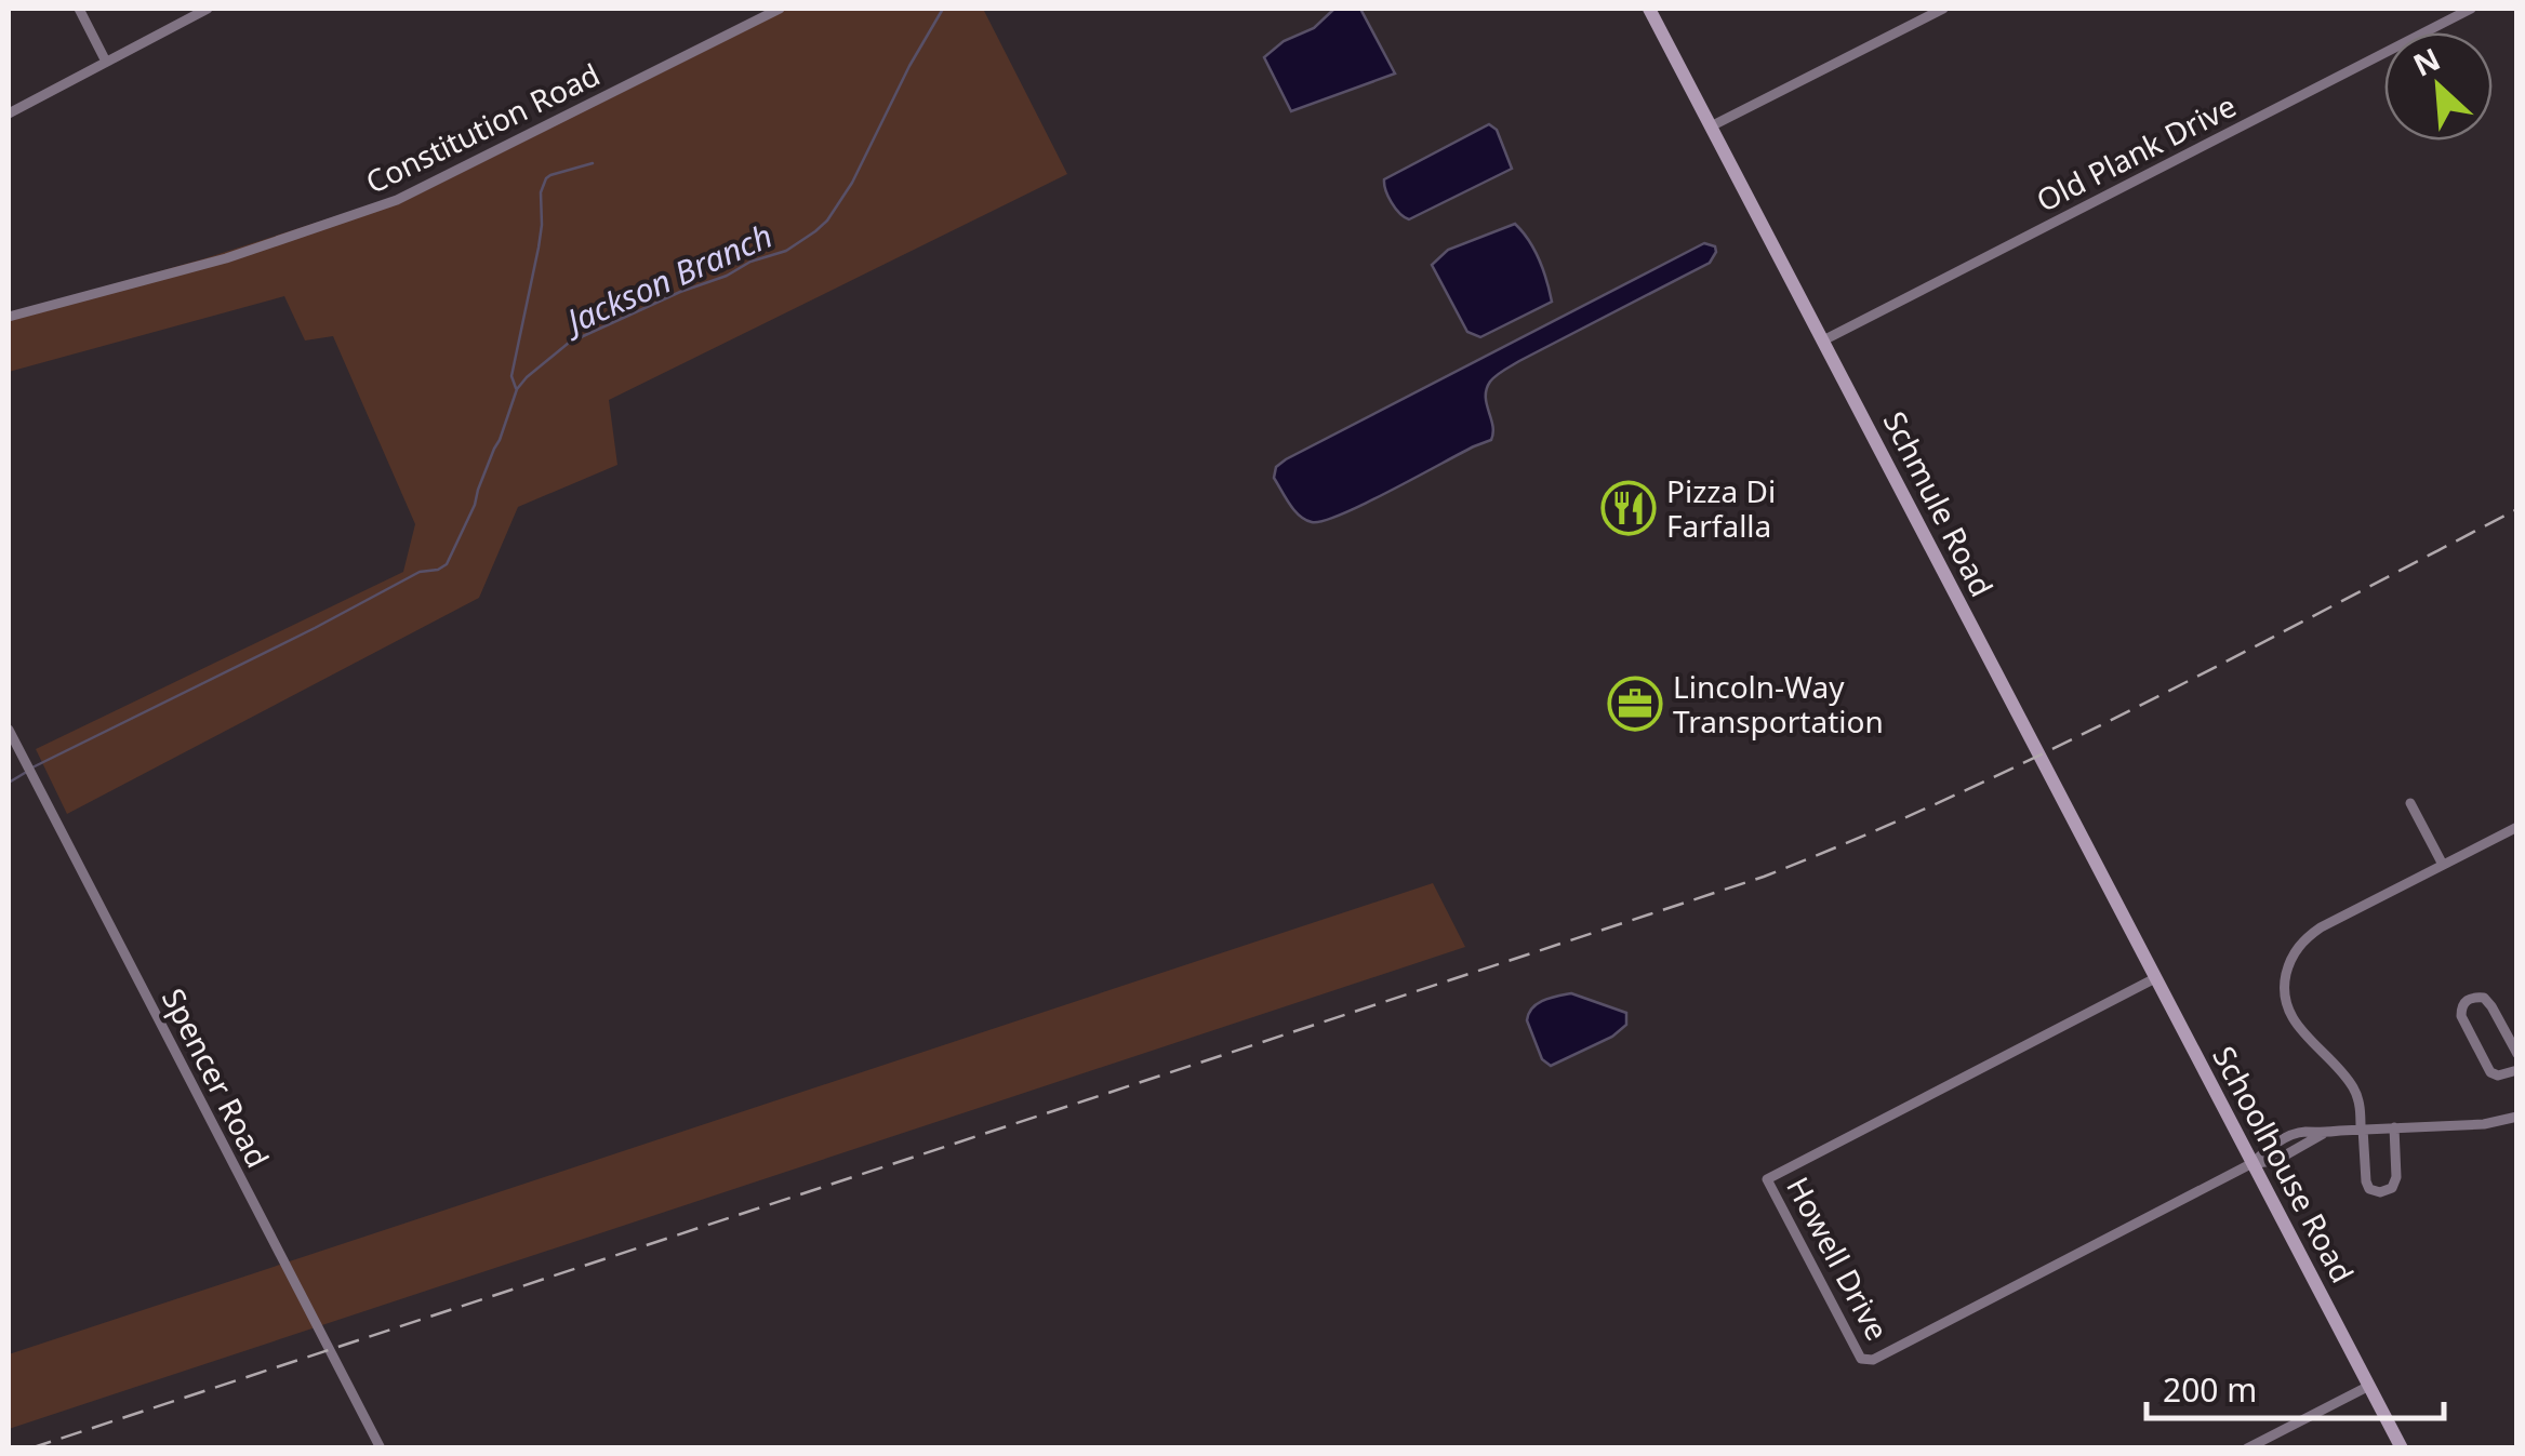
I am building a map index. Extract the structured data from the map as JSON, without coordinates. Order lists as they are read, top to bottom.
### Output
{
  "streets": {
    "street": [
      "Constitution Road",
      "Old Plank Drive",
      "Schmule Road",
      "Spencer Road",
      "Schoolhouse Road",
      "Howell Drive"
    ]
  },
  "crossings": [
    ["Old Plank Drive", "Schmule Road"],
    ["Schmule Road", "Schoolhouse Road"],
    ["Schoolhouse Road", "Howell Drive"]
  ],
  "water": ["Jackson Branch"],
  "places": {
    "restaurant": ["Pizza Di Farfalla"],
    "office": ["Lincoln-Way Transportation"]
  },
  "scale_bar": "200 m",
  "north": "top left"
}
